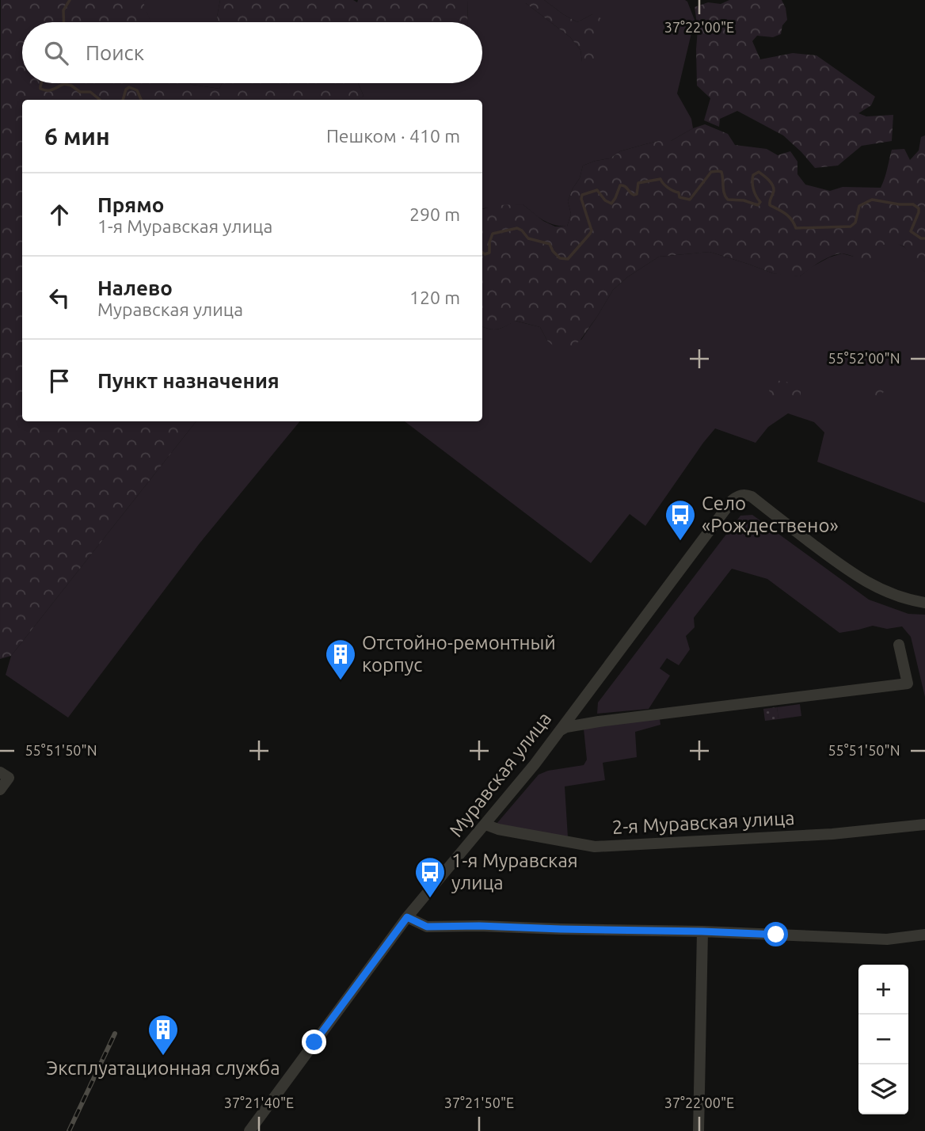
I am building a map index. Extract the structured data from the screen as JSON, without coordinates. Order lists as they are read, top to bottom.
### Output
{
  "streets": {
    "street": ["Муравская улица", "2-я Муравская улица"]
  },
  "crossings": [
    ["Муравская улица", "2-я Муравская улица"]
  ],
  "places": {
    "bus stop": ["Село «Рождествено»", "1-я Муравская улица"],
    "building": ["Отстойно-ремонтный корпус", "Эксплуатационная служба"]
  },
  "page": {
    "search": "Поиск",
    "heading": ["6 мин", "Пешком · 410 m"],
    "list": [
      ["Прямо", "1-я Муравская улица", "290 m"],
      ["Налево", "Муравская улица", "120 m"],
      "Пункт назначения"
    ],
    "map_buttons": ["+", "−"]
  },
  "coordinates": [
    "37°22'00\"E",
    "55°52'00\"N",
    "55°51'50\"N",
    "37°21'40\"E",
    "37°21'50\"E"
  ]
}
